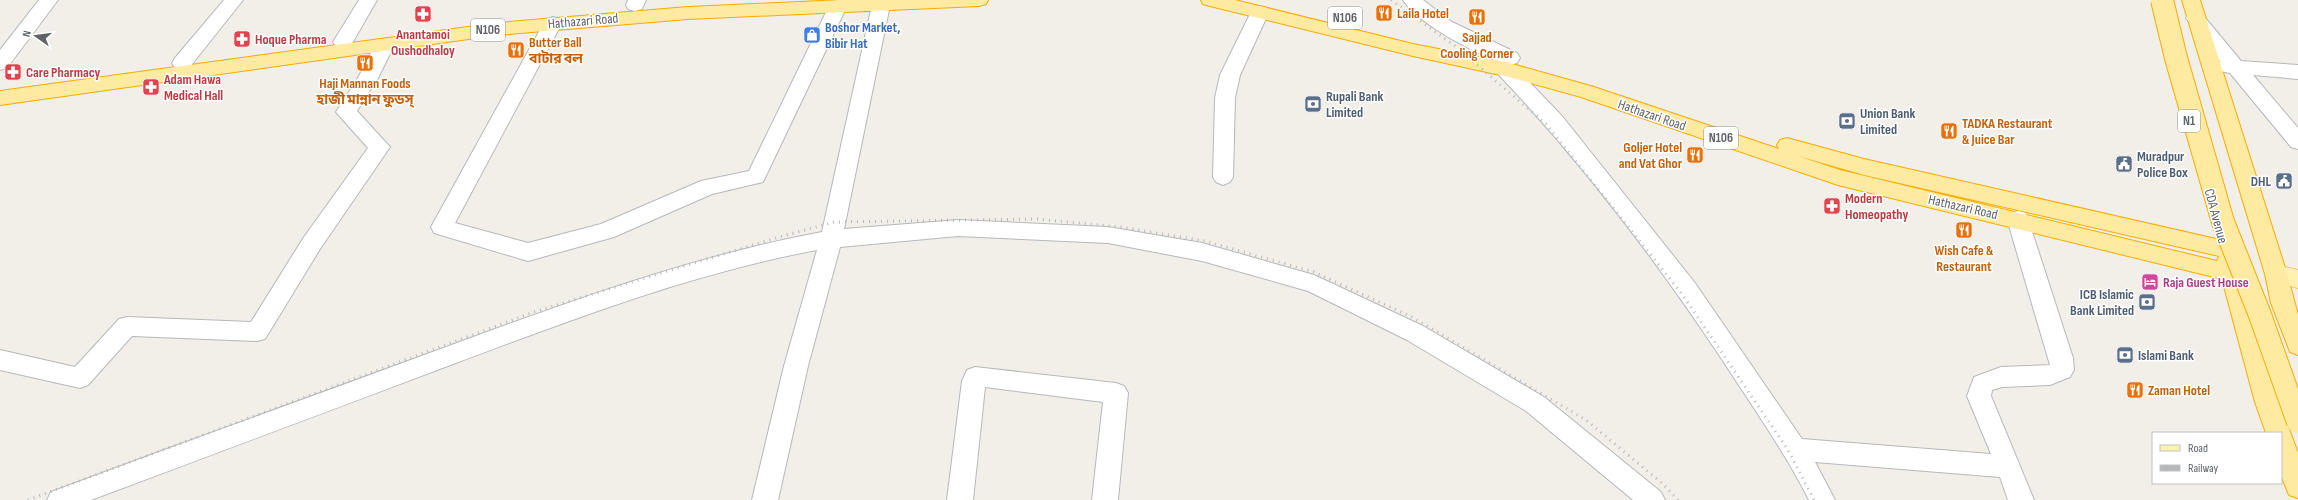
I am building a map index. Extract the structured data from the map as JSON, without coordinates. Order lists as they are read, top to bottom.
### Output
{
  "streets": {
    "highway": [
      "N106",
      "Hathazari Road",
      "N1",
      "CDA Avenue"
    ]
  },
  "crossings": [
    ["Hathazari Road", "CDA Avenue"]
  ],
  "places": {
    "restaurant": [
      "Laila Hotel",
      "Sajjad Cooling Corner",
      "Butter Ball বাটার বল",
      "Haji Mannan Foods হাজী মান্নান ফুডস্",
      "TADKA Restaurant & Juice Bar",
      "Goljer Hotel and Vat Ghor",
      "Wish Cafe & Restaurant",
      "Zaman Hotel"
    ],
    "pharmacy": [
      "Anantamoi Oushodhaloy",
      "Hoque Pharma",
      "Care Pharmacy",
      "Adam Hawa Medical Hall",
      "Modern Homeopathy"
    ],
    "shop": ["Boshor Market, Bibir Hat"],
    "bank": [
      "Rupali Bank Limited",
      "Union Bank Limited",
      "ICB Islamic Bank Limited",
      "Islami Bank"
    ],
    "public building": ["Muradpur Police Box", "DHL"],
    "hotel": ["Raja Guest House"]
  },
  "legend": ["Road", "Railway"],
  "north": "left"
}
